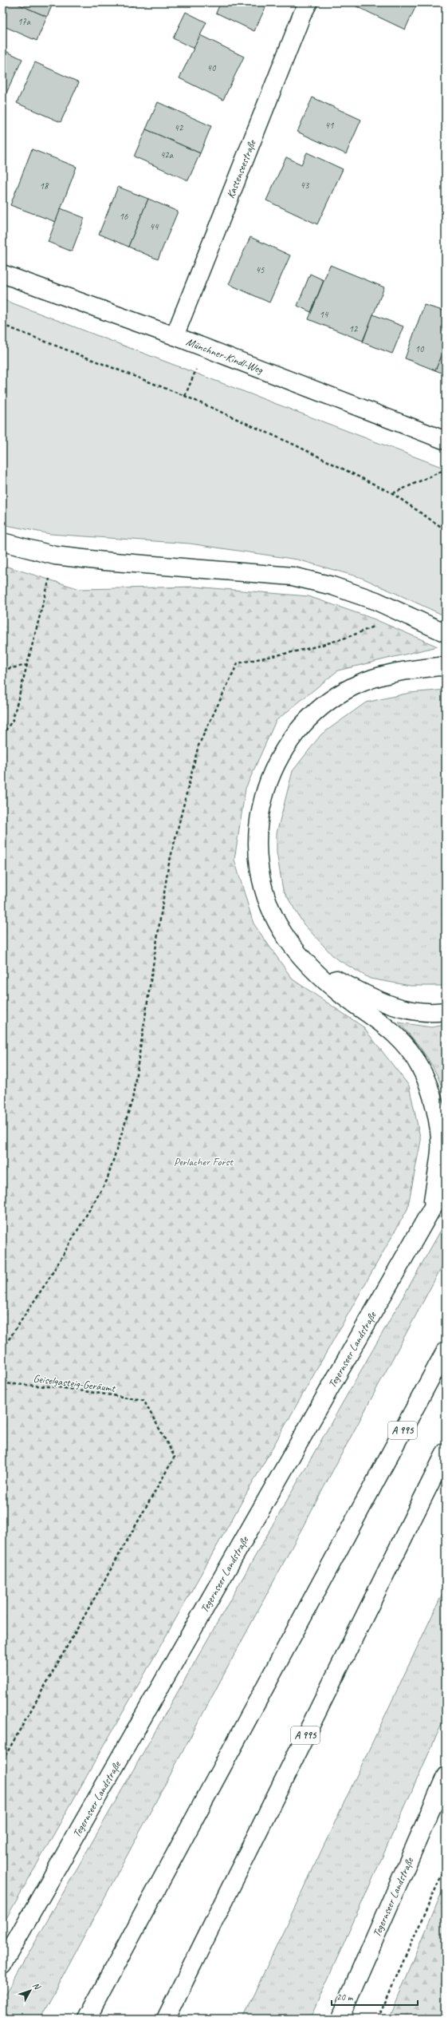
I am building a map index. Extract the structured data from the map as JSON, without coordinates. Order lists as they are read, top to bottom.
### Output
{
  "streets": {
    "main road": [
      "Kastenseestraße",
      "Münchner-Kindl-Weg",
      "Tegernseer Landstraße",
      "A 995"
    ],
    "path": ["Geiselgasteig-Geräumt"]
  },
  "crossings": [
    ["Kastenseestraße", "Münchner-Kindl-Weg"]
  ],
  "parks": ["Perlacher Forst"],
  "house_numbers": [
    "17a",
    "40",
    "41",
    "42",
    "42a",
    "43",
    "18",
    "16",
    "44",
    "45",
    "14",
    "12",
    "10"
  ],
  "scale_bar": "20 m",
  "north": "top right"
}
